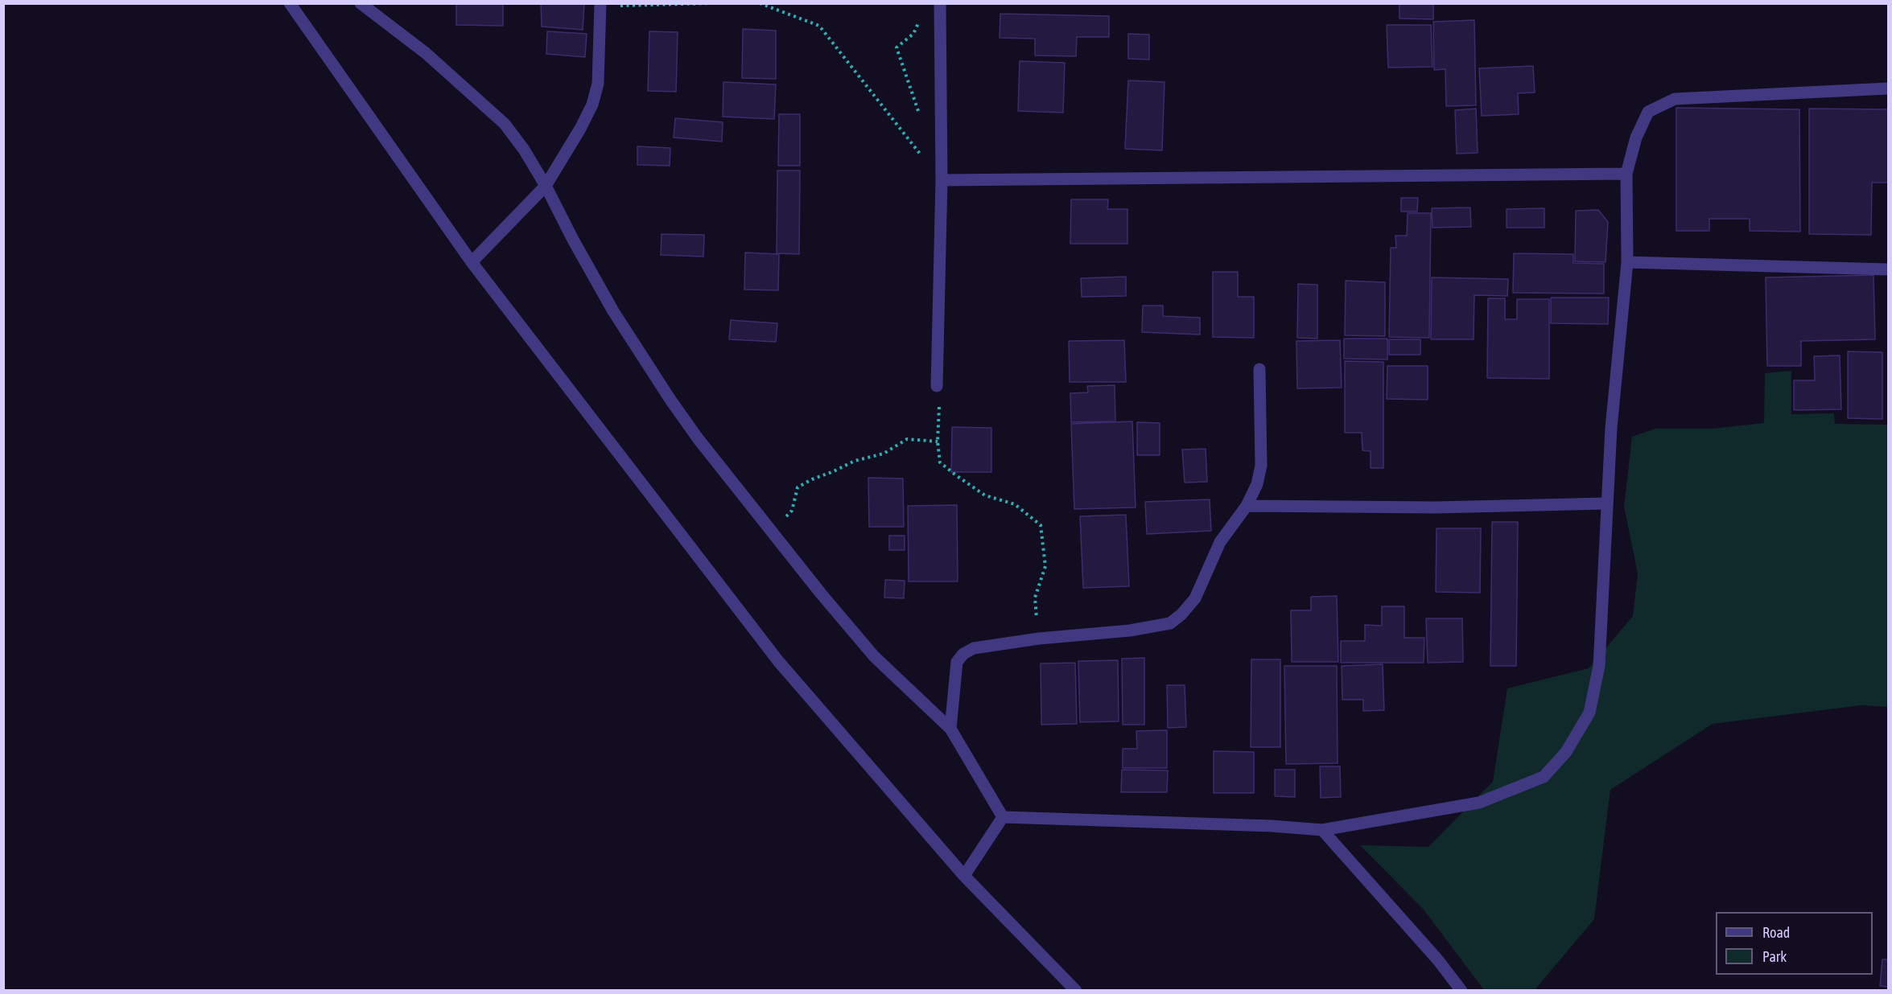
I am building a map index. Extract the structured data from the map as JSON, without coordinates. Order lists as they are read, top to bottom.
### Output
{
  "legend": ["Road", "Park"]
}
